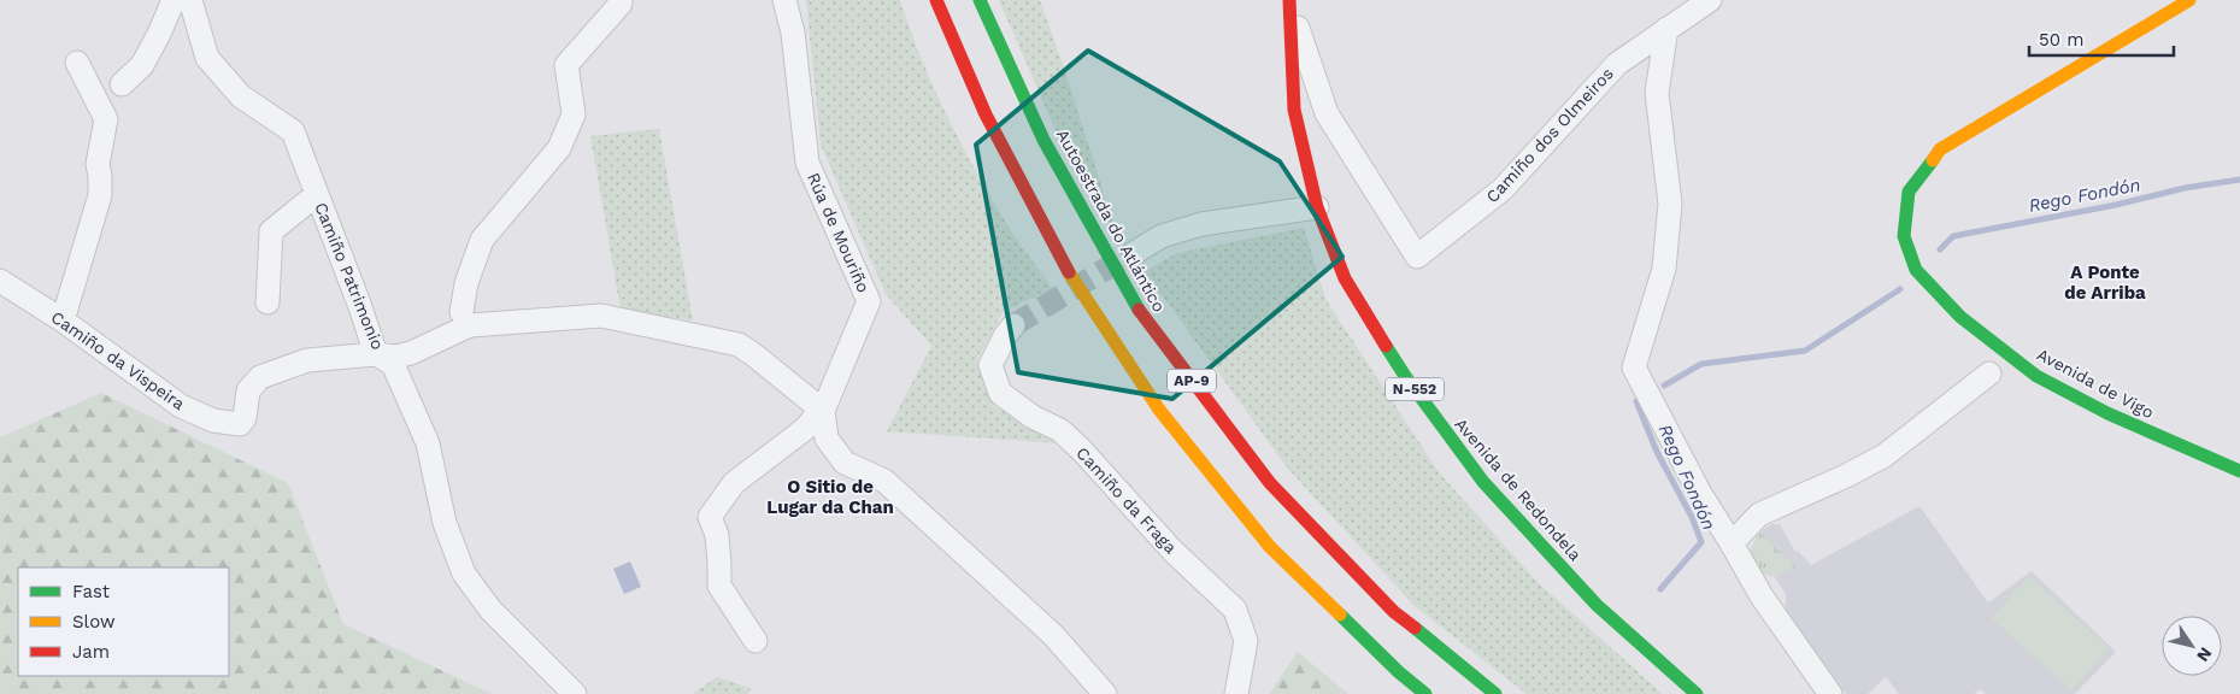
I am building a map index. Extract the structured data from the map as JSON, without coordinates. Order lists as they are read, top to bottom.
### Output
{
  "streets": {
    "main road": [
      "Autoestrada do Atlántico",
      "AP-9",
      "Avenida de Vigo",
      "N-552",
      "Avenida de Redondela"
    ],
    "street": [
      "Camiño dos Olmeiros",
      "Rúa de Mouriño",
      "Camiño Patrimonio",
      "Camiño da Vispeira",
      "Camiño da Fraga"
    ]
  },
  "crossings": [
    ["Camiño dos Olmeiros", "Avenida de Redondela"],
    ["Rúa de Mouriño", "Camiño da Vispeira"],
    ["Camiño Patrimonio", "Camiño da Vispeira"]
  ],
  "districts": ["A Ponte de Arriba", "O Sitio de Lugar da Chan"],
  "water": ["Rego Fondón"],
  "legend": ["Fast", "Slow", "Jam"],
  "scale_bar": "50 m",
  "north": "bottom right"
}
